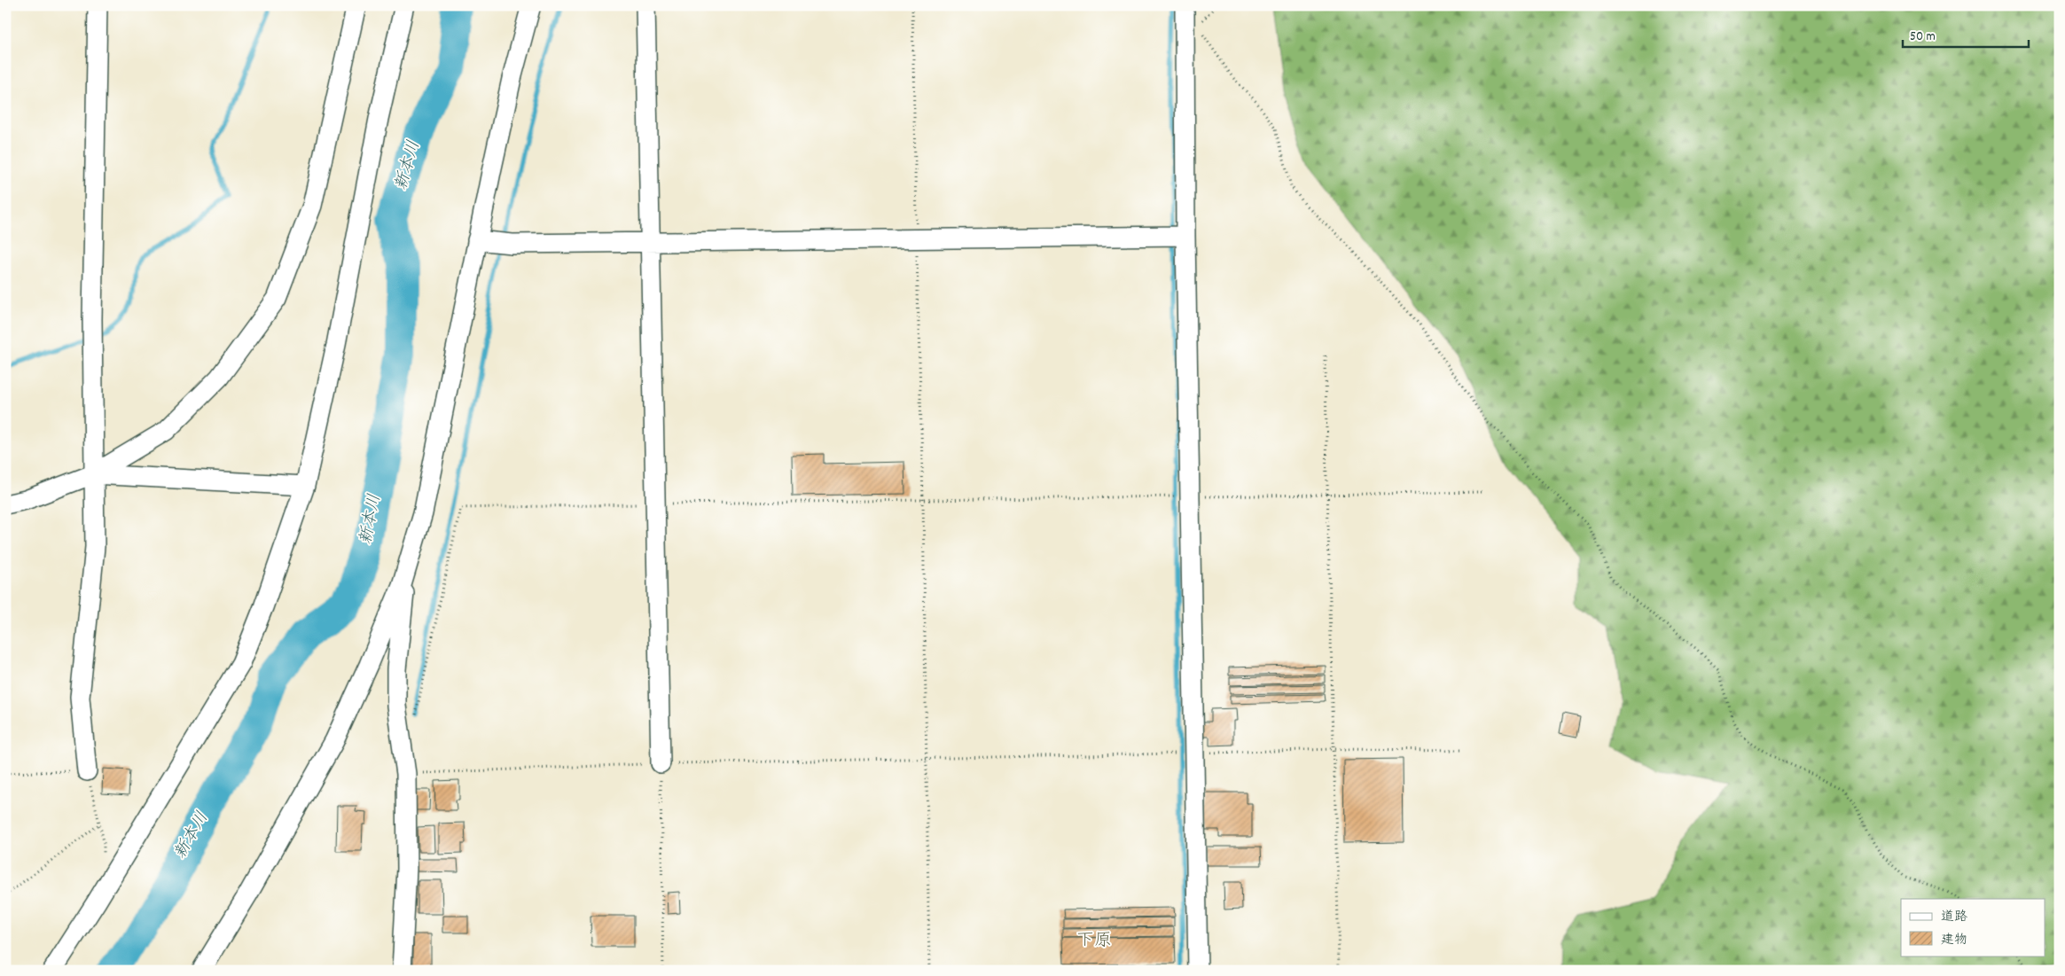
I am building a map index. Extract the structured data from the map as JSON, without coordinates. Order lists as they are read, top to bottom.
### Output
{
  "districts": ["下原"],
  "water": ["新本川"],
  "legend": ["道路", "建物"],
  "scale_bar": "50 m"
}
